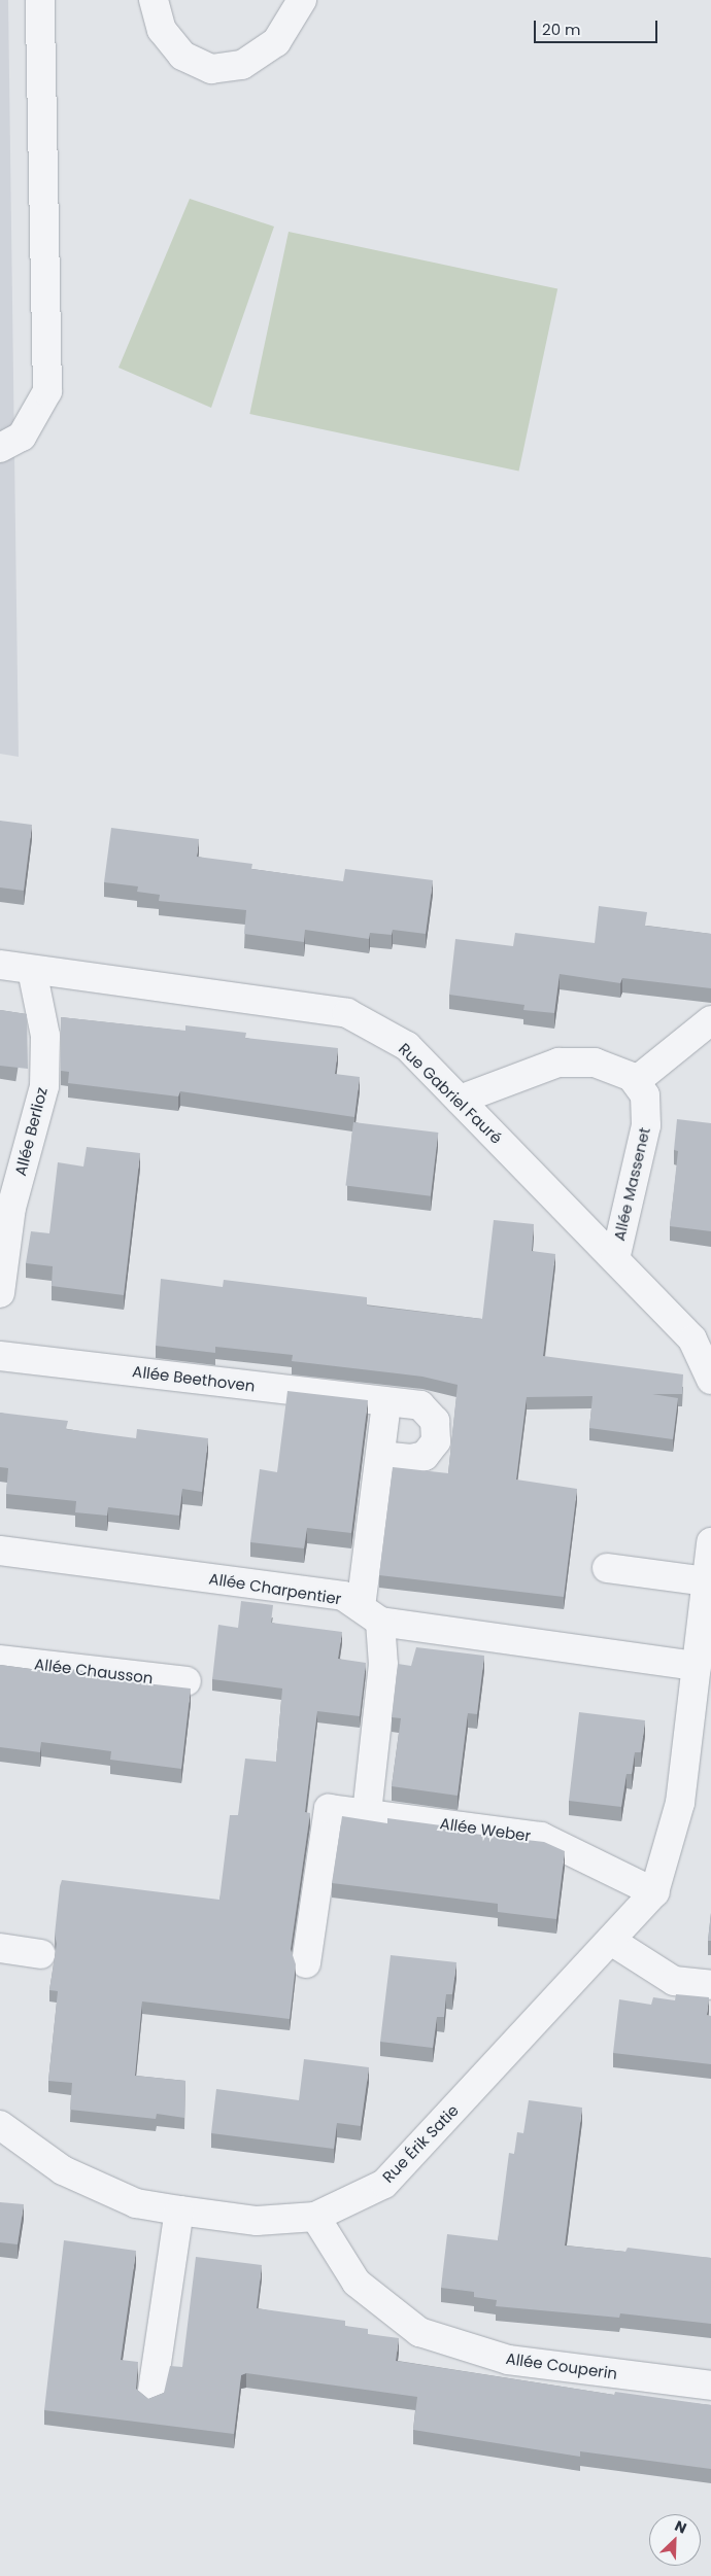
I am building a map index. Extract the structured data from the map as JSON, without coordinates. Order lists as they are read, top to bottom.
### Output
{
  "streets": {
    "street": [
      "Rue Gabriel Fauré",
      "Allée Berlioz",
      "Allée Massenet",
      "Allée Beethoven",
      "Allée Charpentier",
      "Allée Chausson",
      "Allée Weber",
      "Rue Érik Satie",
      "Allée Couperin"
    ]
  },
  "crossings": [
    ["Rue Gabriel Fauré", "Allée Berlioz"],
    ["Rue Gabriel Fauré", "Allée Massenet"],
    ["Allée Charpentier", "Rue Érik Satie"],
    ["Allée Weber", "Rue Érik Satie"],
    ["Rue Érik Satie", "Allée Couperin"]
  ],
  "scale_bar": "20 m",
  "north": "top right"
}
